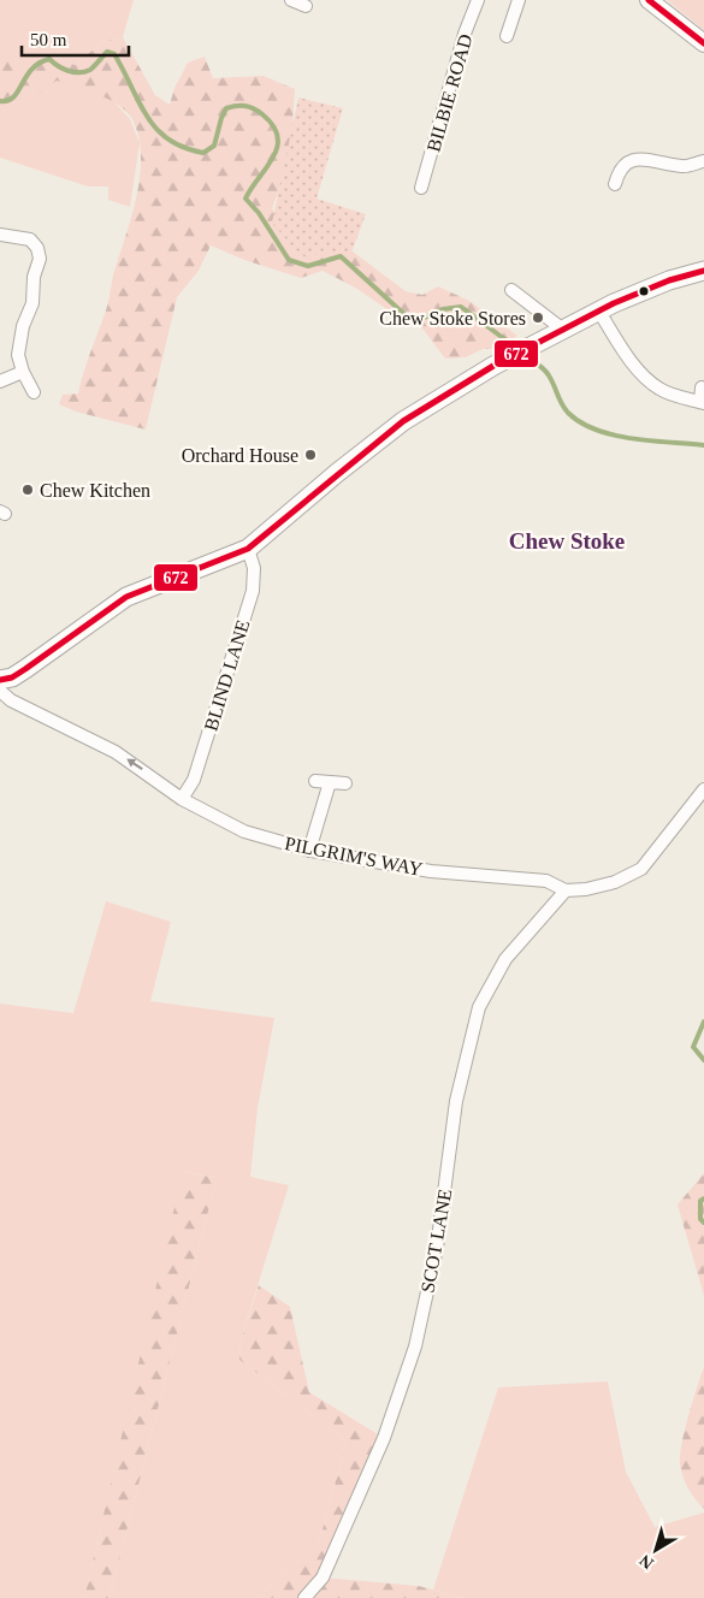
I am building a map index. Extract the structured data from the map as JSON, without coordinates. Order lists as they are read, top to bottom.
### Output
{
  "streets": {
    "street": [
      "BILBIE ROAD",
      "BLIND LANE",
      "PILGRIM'S WAY",
      "SCOT LANE"
    ]
  },
  "crossings": [
    ["BLIND LANE", "PILGRIM'S WAY"],
    ["PILGRIM'S WAY", "SCOT LANE"]
  ],
  "districts": ["Chew Stoke"],
  "places": ["Chew Stoke Stores", "Orchard House", "Chew Kitchen"],
  "lines": ["transit line 672"],
  "scale_bar": "50 m",
  "north": "bottom left"
}
